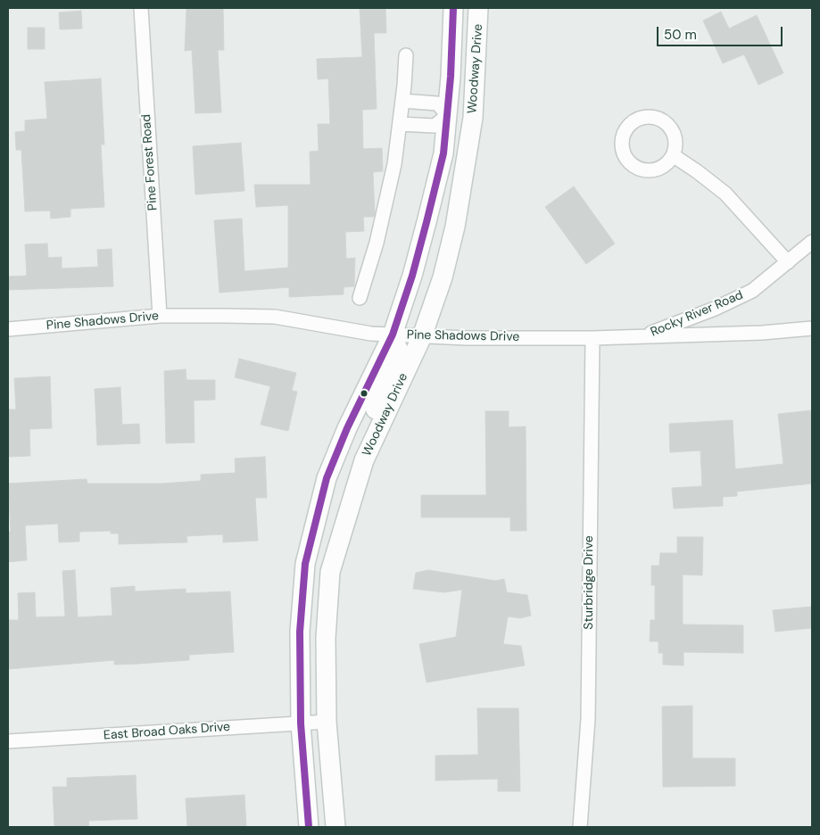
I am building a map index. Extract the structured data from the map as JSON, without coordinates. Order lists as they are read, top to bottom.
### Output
{
  "streets": {
    "main road": ["Woodway Drive"],
    "street": [
      "Pine Forest Road",
      "Rocky River Road",
      "Pine Shadows Drive",
      "Sturbridge Drive",
      "East Broad Oaks Drive"
    ]
  },
  "crossings": [
    ["Woodway Drive", "Pine Shadows Drive"],
    ["Woodway Drive", "East Broad Oaks Drive"],
    ["Pine Forest Road", "Pine Shadows Drive"],
    ["Rocky River Road", "Pine Shadows Drive"],
    ["Pine Shadows Drive", "Sturbridge Drive"]
  ],
  "scale_bar": "50 m"
}
